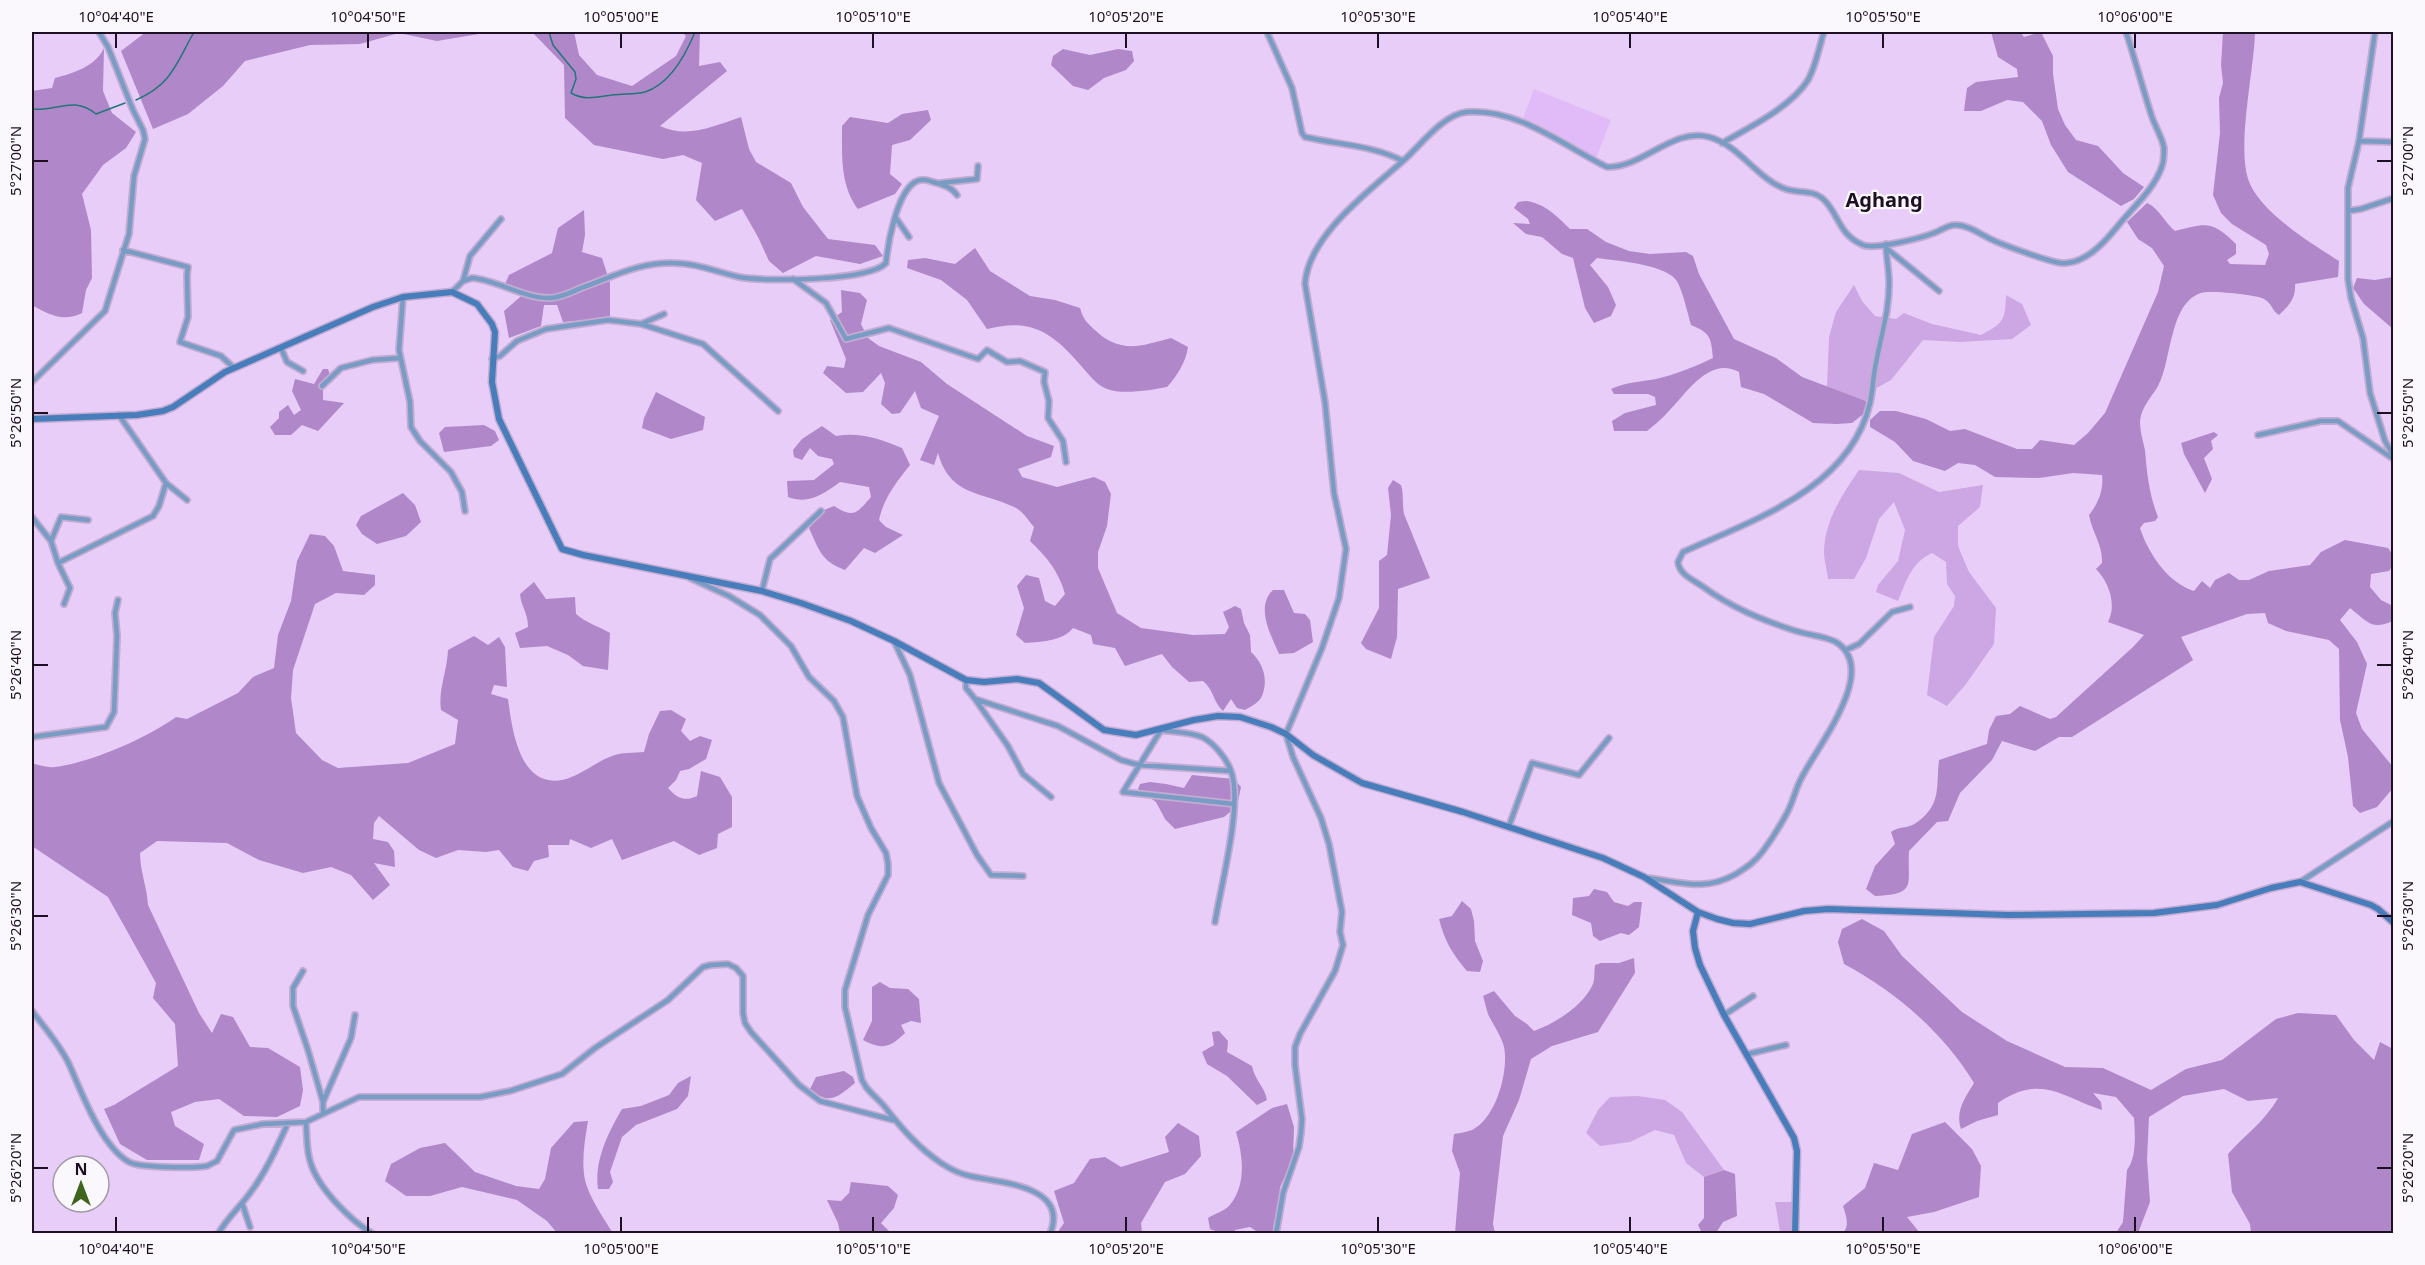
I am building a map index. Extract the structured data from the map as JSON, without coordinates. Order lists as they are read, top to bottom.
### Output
{
  "districts": ["Aghang"],
  "north": "top",
  "coordinates": [
    "10°04'40\"E",
    "10°04'50\"E",
    "10°05'00\"E",
    "10°05'10\"E",
    "10°05'20\"E",
    "10°05'30\"E",
    "10°05'40\"E",
    "10°05'50\"E",
    "10°06'00\"E",
    "5°27'00\"N",
    "5°26'50\"N",
    "5°26'40\"N",
    "5°26'30\"N",
    "5°26'20\"N"
  ]
}
